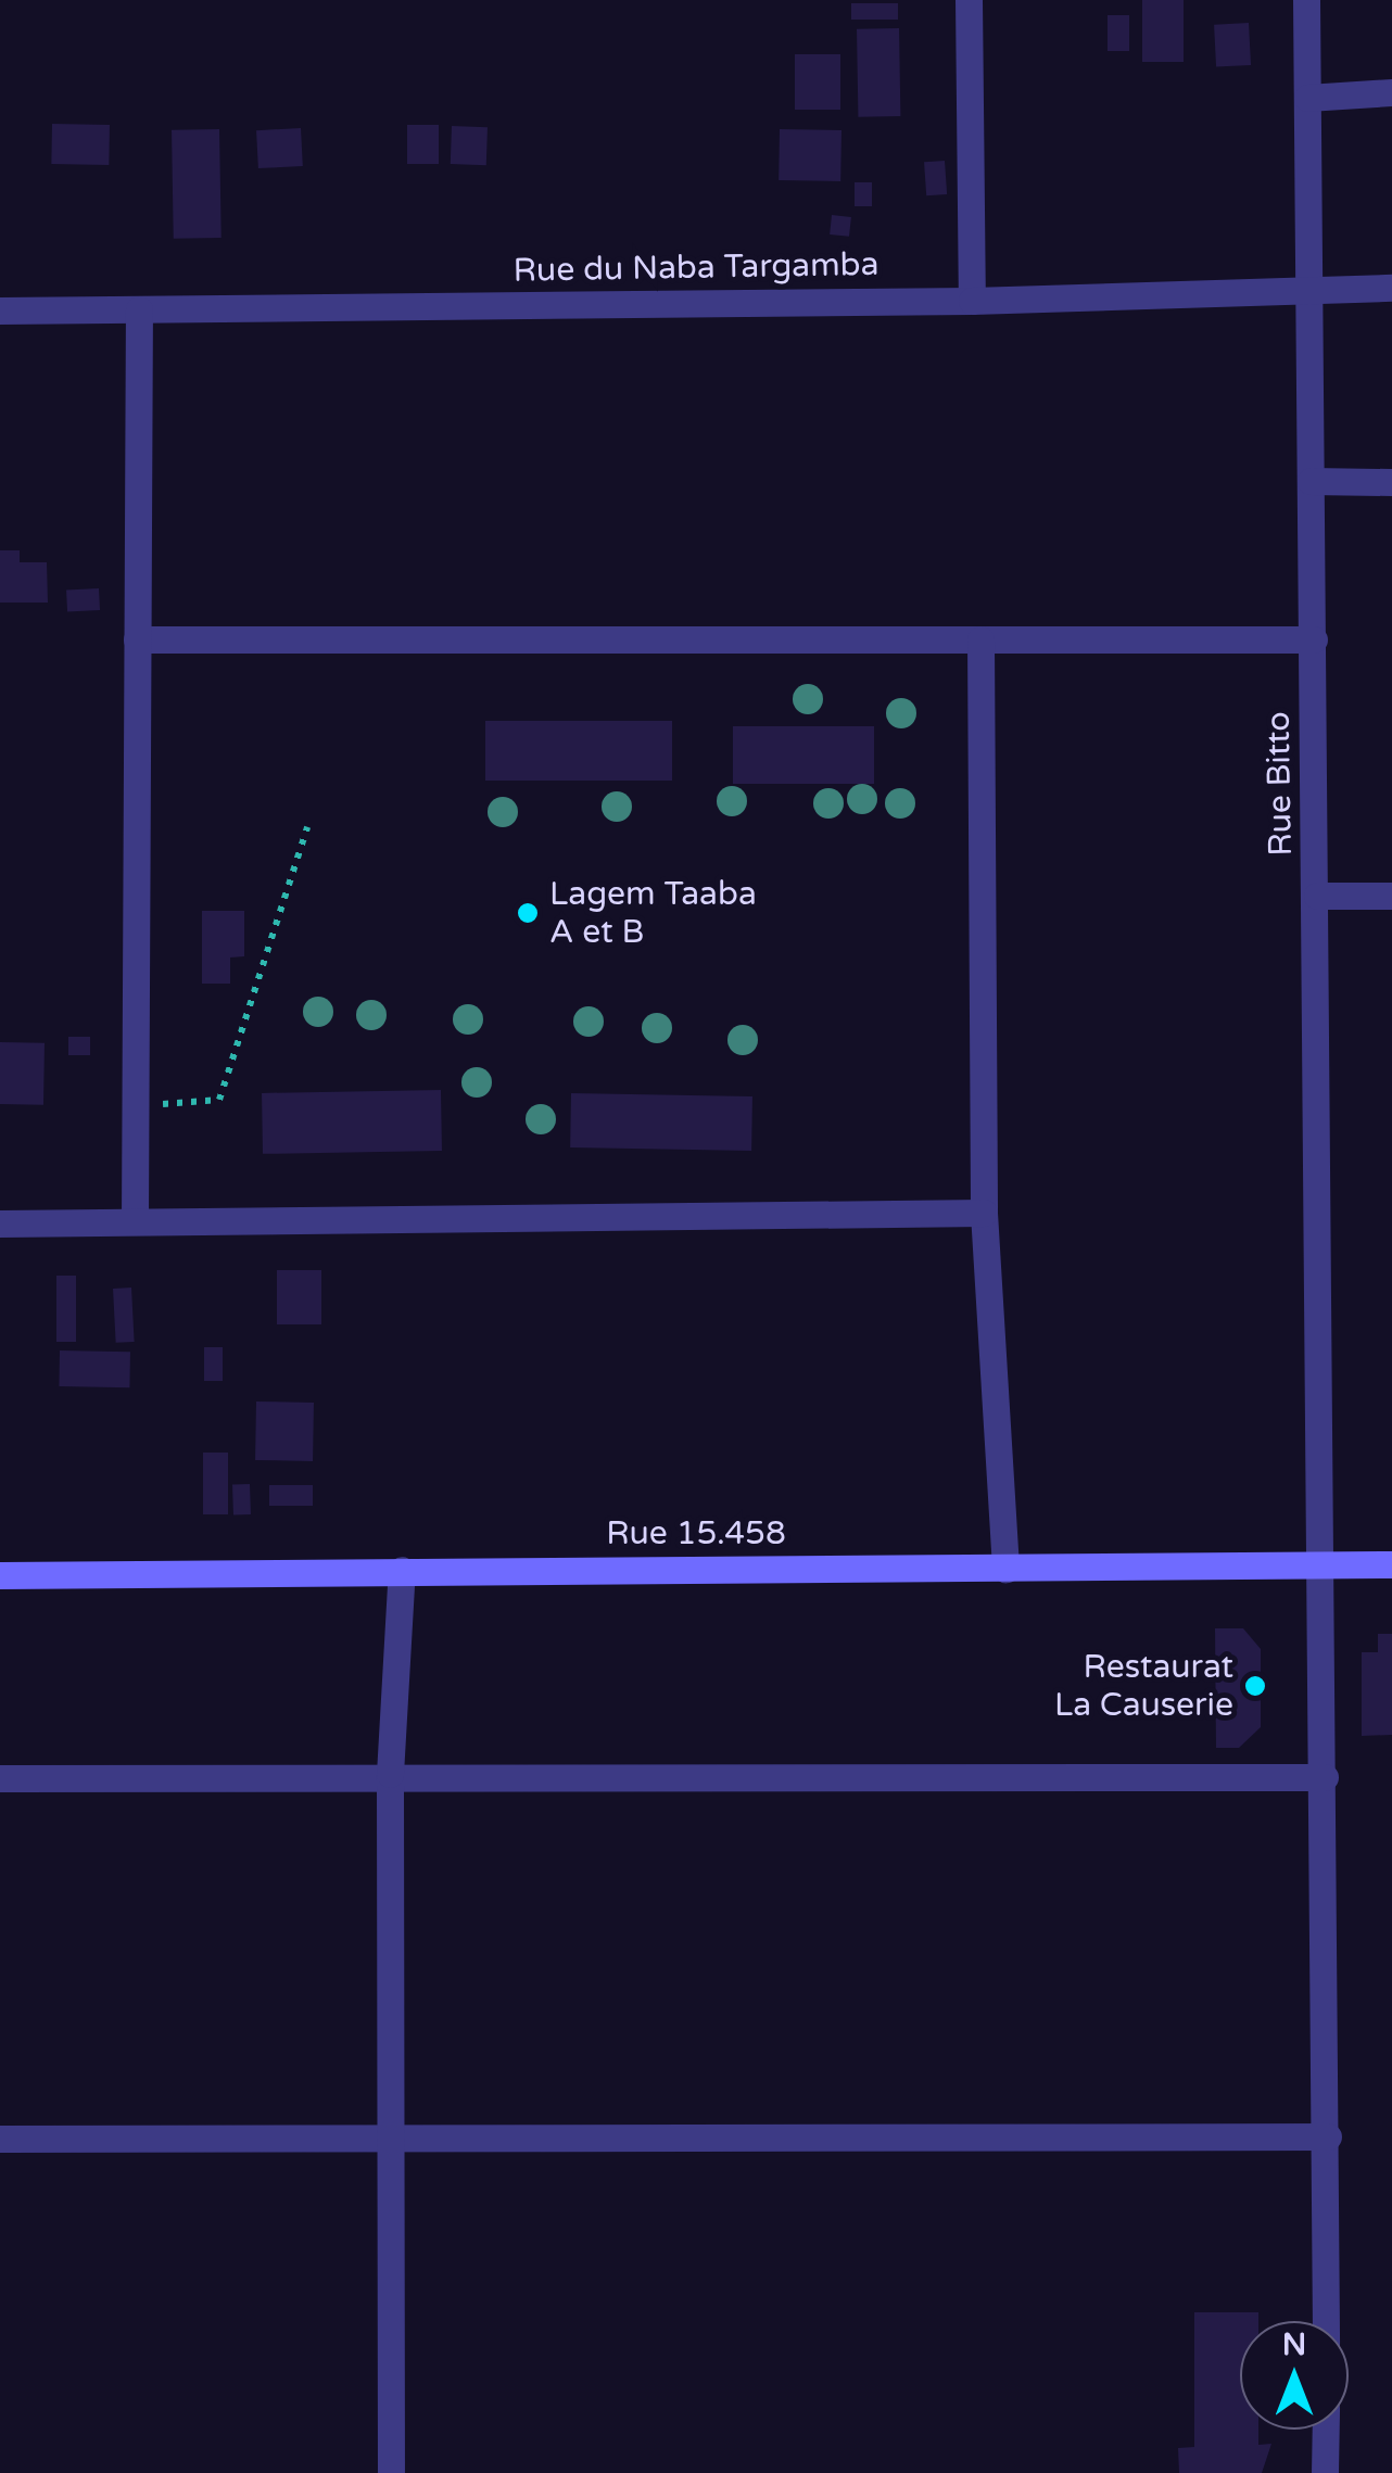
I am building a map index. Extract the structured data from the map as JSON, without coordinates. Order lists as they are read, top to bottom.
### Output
{
  "streets": {
    "main road": ["Rue 15.458"],
    "street": ["Rue du Naba Targamba", "Rue Bitto"]
  },
  "crossings": [
    ["Rue du Naba Targamba", "Rue Bitto"],
    ["Rue Bitto", "Rue 15.458"]
  ],
  "places": ["Lagem Taaba A et B", "Restaurat La Causerie"],
  "north": "top"
}
